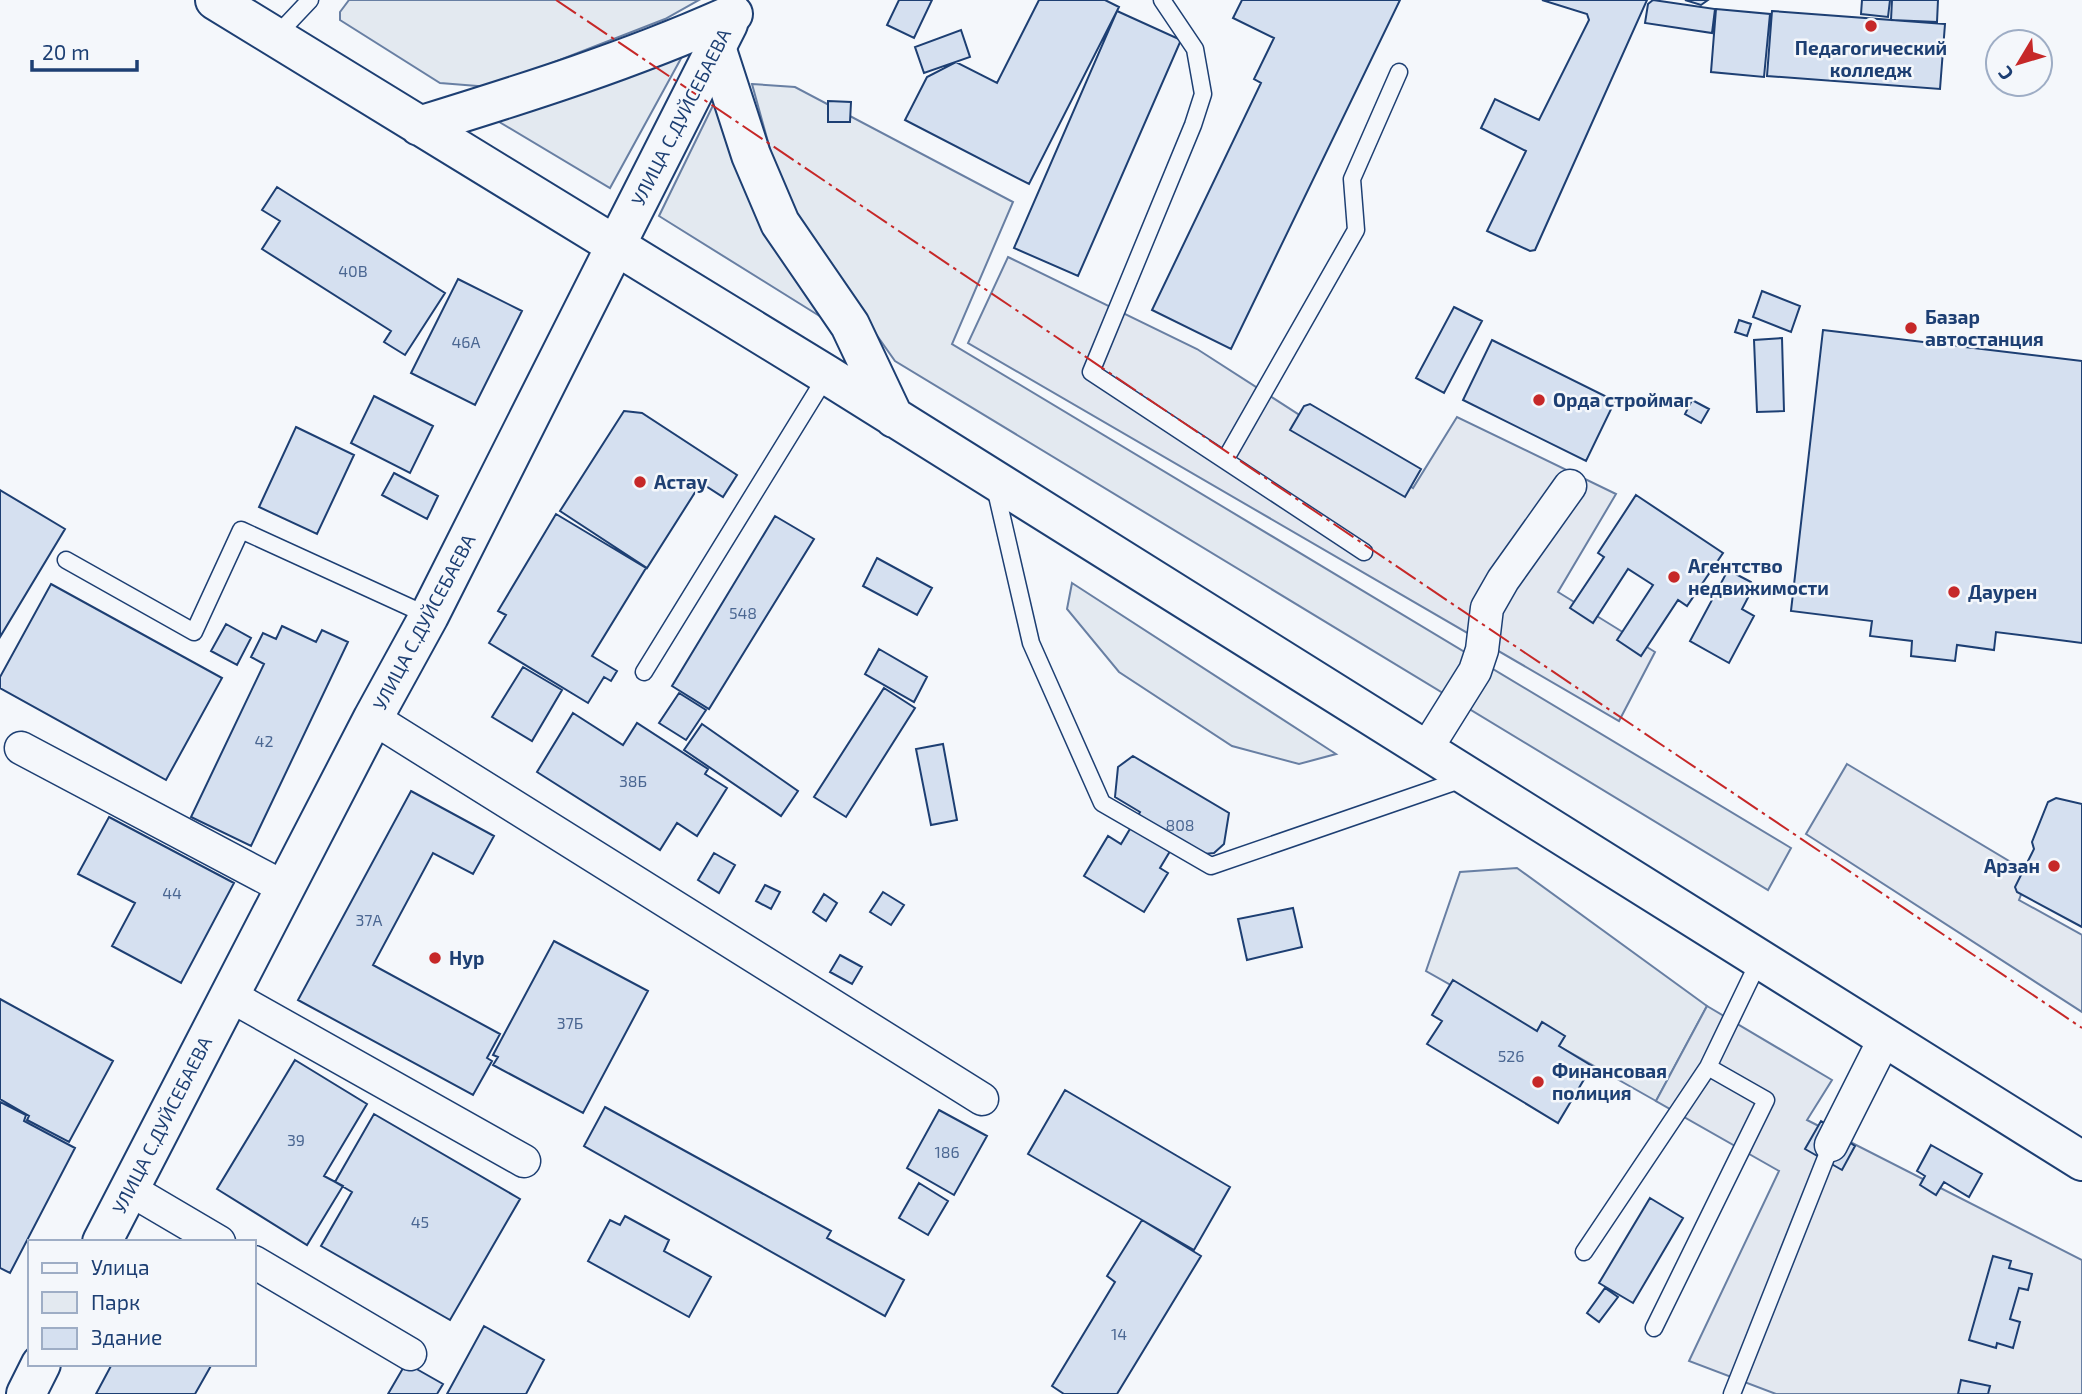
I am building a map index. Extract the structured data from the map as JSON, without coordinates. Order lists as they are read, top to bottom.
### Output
{
  "streets": {
    "main road": ["УЛИЦА С.ДУЙСЕБАЕВА"]
  },
  "places": [
    "Педагогический колледж",
    "Базар автостанция",
    "Орда строймаг",
    "Астау",
    "Агентство недвижимости",
    "Даурен",
    "Арзан",
    "Нур",
    "Финансовая полиция"
  ],
  "house_numbers": [
    "40В",
    "46А",
    "548",
    "42",
    "38Б",
    "808",
    "44",
    "37А",
    "37Б",
    "526",
    "39",
    "186",
    "45",
    "14"
  ],
  "legend": ["Улица", "Парк", "Здание"],
  "scale_bar": "20 m",
  "north": "bottom left"
}
